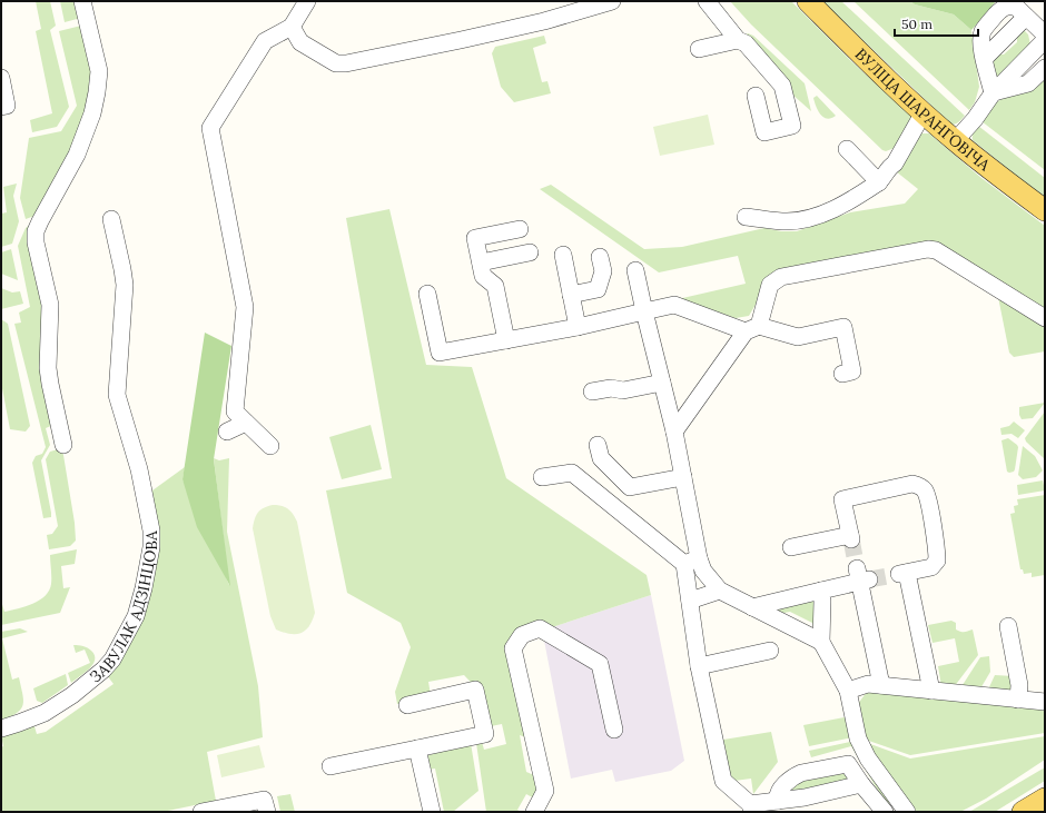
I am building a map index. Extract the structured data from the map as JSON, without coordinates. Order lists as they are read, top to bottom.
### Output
{
  "streets": {
    "main road": ["ВУЛІЦА ШАРАНГОВІЧА"],
    "street": ["ЗАВУЛАК АДЗІНЦОВА"]
  },
  "scale_bar": "50 m"
}
